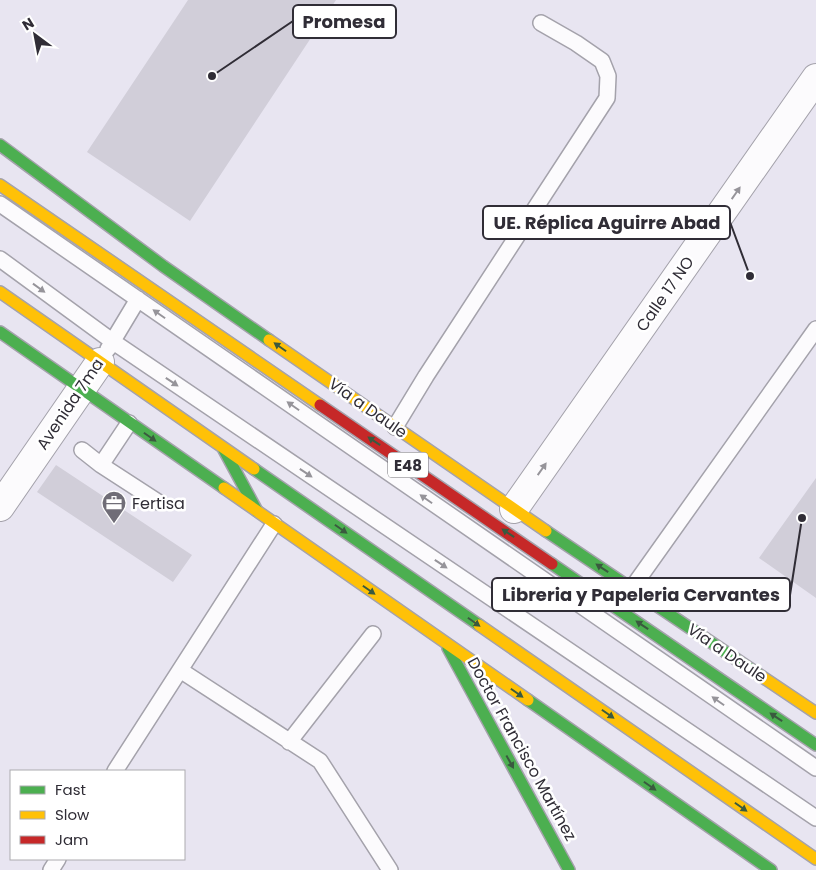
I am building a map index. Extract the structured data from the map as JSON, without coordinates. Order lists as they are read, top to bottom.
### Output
{
  "streets": {
    "main road": ["Vía a Daule", "E48", "Doctor Francisco Martínez"],
    "street": ["Calle 17 NO", "Avenida 7ma"]
  },
  "crossings": [
    ["Calle 17 NO", "Vía a Daule"]
  ],
  "one_way": ["Calle 17 NO", "Doctor Francisco Martínez"],
  "places": {
    "other": ["Promesa", "UE. Réplica Aguirre Abad", "Libreria y Papeleria Cervantes"],
    "office": ["Fertisa"]
  },
  "legend": ["Fast", "Slow", "Jam"],
  "north": "top left"
}
